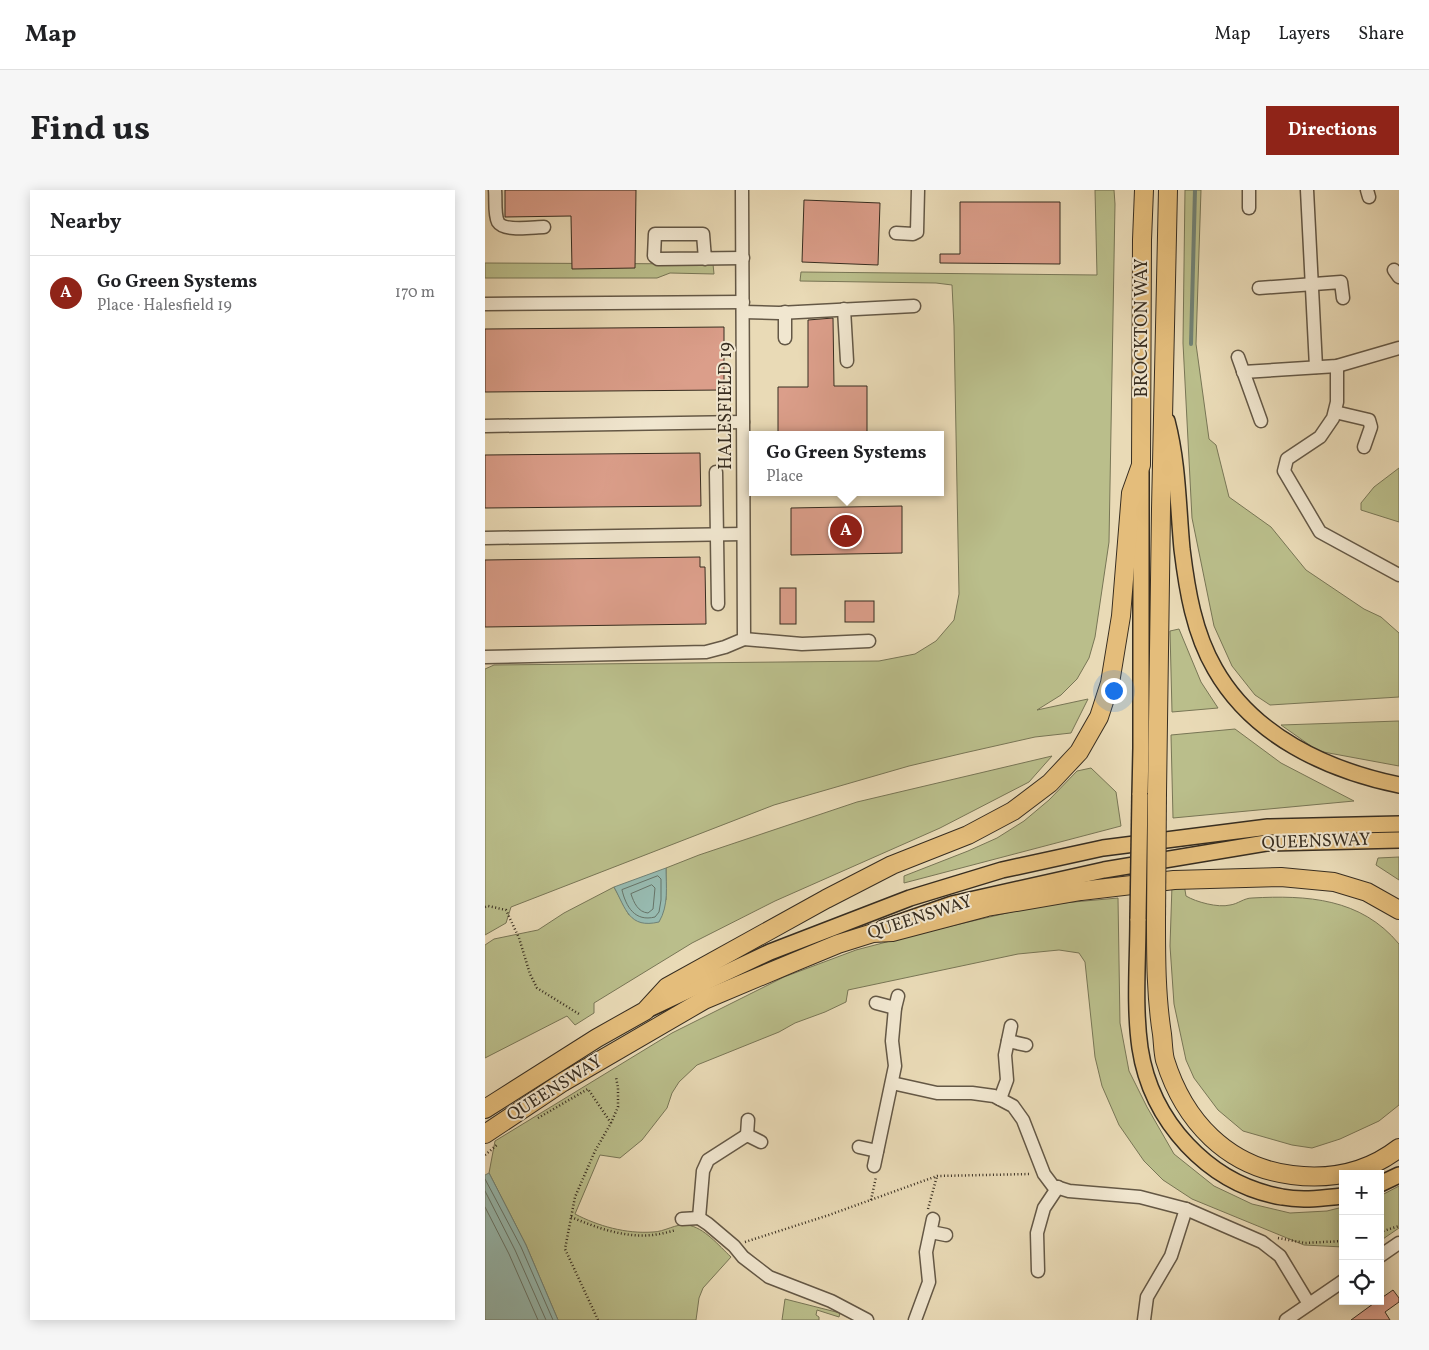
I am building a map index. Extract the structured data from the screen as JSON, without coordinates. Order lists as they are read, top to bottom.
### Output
{
  "streets": {
    "highway": ["BROCKTON WAY", "QUEENSWAY"],
    "street": ["HALESFIELD 19"]
  },
  "crossings": [
    ["BROCKTON WAY", "QUEENSWAY"]
  ],
  "page": {
    "header": "Map",
    "nav": ["Map", "Layers", "Share"],
    "title": "Find us",
    "buttons": "Directions",
    "heading": "Nearby",
    "list": [
      {
        "mark": "A",
        "name": "Go Green Systems",
        "note": "Place · Halesfield 19",
        "value": "170 m"
      }
    ],
    "popup": ["Go Green Systems", "Place"],
    "pins": "A",
    "map_buttons": ["+", "−"]
  }
}
